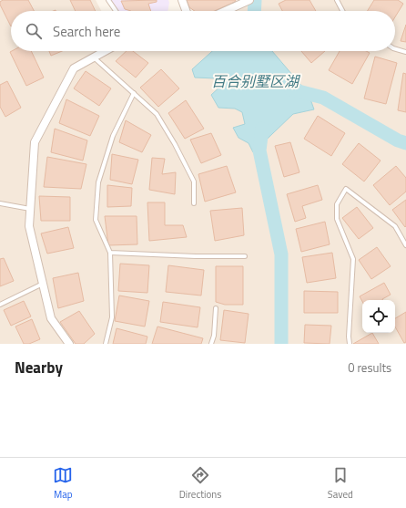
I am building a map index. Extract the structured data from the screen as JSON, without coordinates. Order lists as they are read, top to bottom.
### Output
{
  "water": ["百合别墅区湖"],
  "page": {
    "search": "Search here",
    "heading": ["Nearby", "0 results"],
    "nav": ["Map", "Directions", "Saved"]
  }
}
